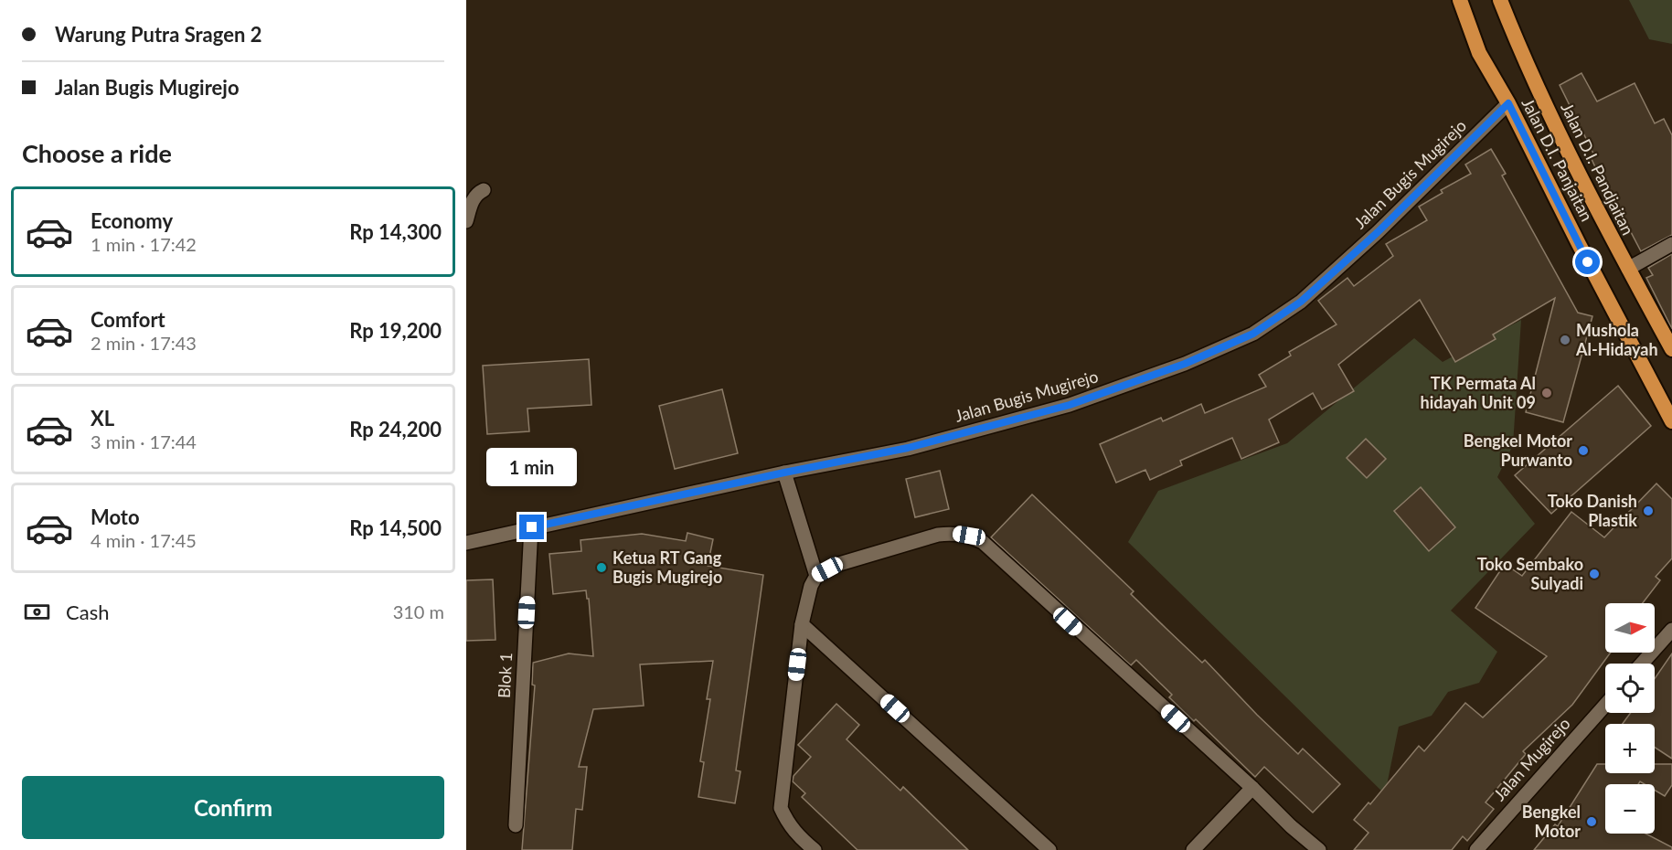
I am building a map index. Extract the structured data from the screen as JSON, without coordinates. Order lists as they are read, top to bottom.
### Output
{
  "streets": {
    "highway": ["Jalan D.I. Panjaitan", "Jalan D.I. Pandjaitan"],
    "street": ["Jalan Bugis Mugirejo", "Blok 1", "Jalan Mugirejo"]
  },
  "crossings": [
    ["Jalan D.I. Panjaitan", "Jalan Bugis Mugirejo"],
    ["Jalan Bugis Mugirejo", "Blok 1"]
  ],
  "places": [
    "Mushola Al-Hidayah",
    "TK Permata Al hidayah Unit 09",
    "Bengkel Motor Purwanto",
    "Toko Danish Plastik",
    "Ketua RT Gang Bugis Mugirejo",
    "Toko Sembako Sulyadi",
    "Bengkel Motor"
  ],
  "north": "right",
  "page": {
    "banner": ["Warung Putra Sragen 2", "Jalan Bugis Mugirejo"],
    "heading": "Choose a ride",
    "list": [
      {
        "name": "Economy",
        "note": "1 min · 17:42",
        "value": "Rp 14,300"
      },
      {
        "name": "Comfort",
        "note": "2 min · 17:43",
        "value": "Rp 19,200"
      },
      {
        "name": "XL",
        "note": "3 min · 17:44",
        "value": "Rp 24,200"
      },
      {
        "name": "Moto",
        "note": "4 min · 17:45",
        "value": "Rp 14,500"
      }
    ],
    "bubble": "1 min",
    "pay": ["Cash", "310 m"],
    "map_buttons": ["+", "−"],
    "buttons": "Confirm"
  }
}
